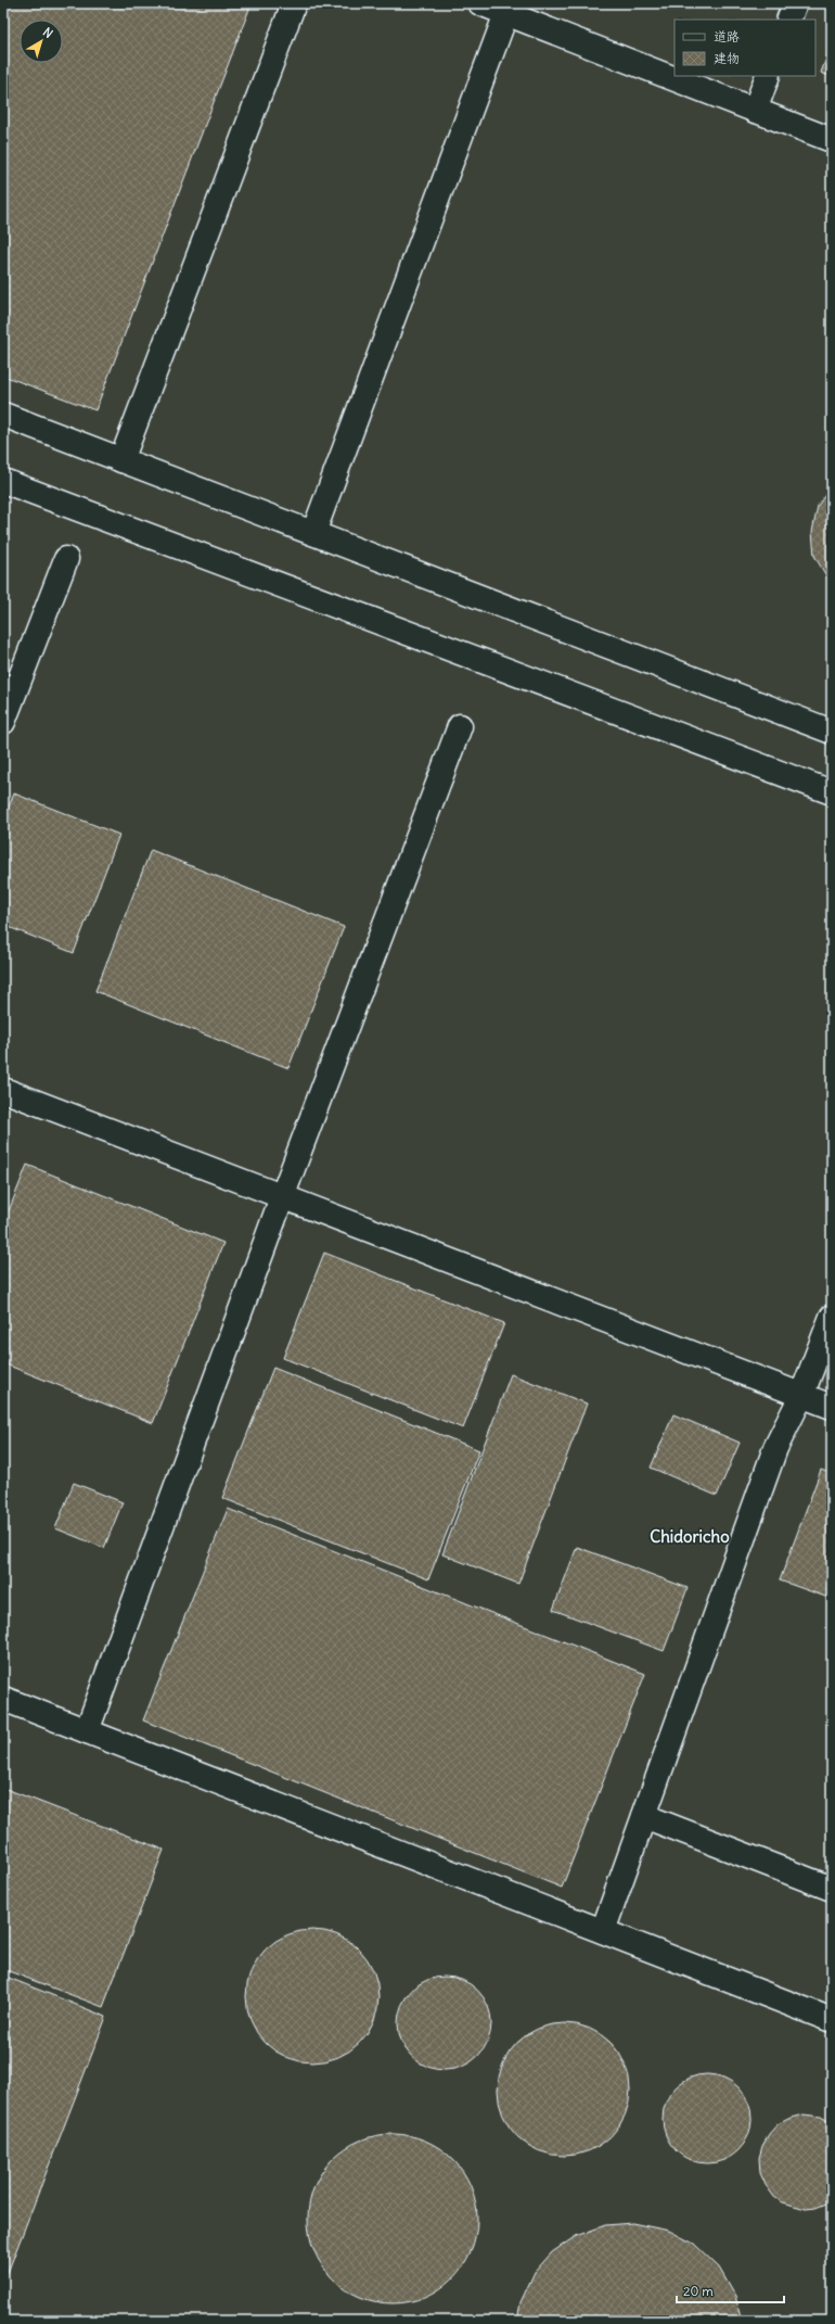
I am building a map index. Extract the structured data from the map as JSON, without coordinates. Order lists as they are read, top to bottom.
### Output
{
  "districts": ["Chidoricho"],
  "legend": ["道路", "建物"],
  "scale_bar": "20 m",
  "north": "top right"
}
